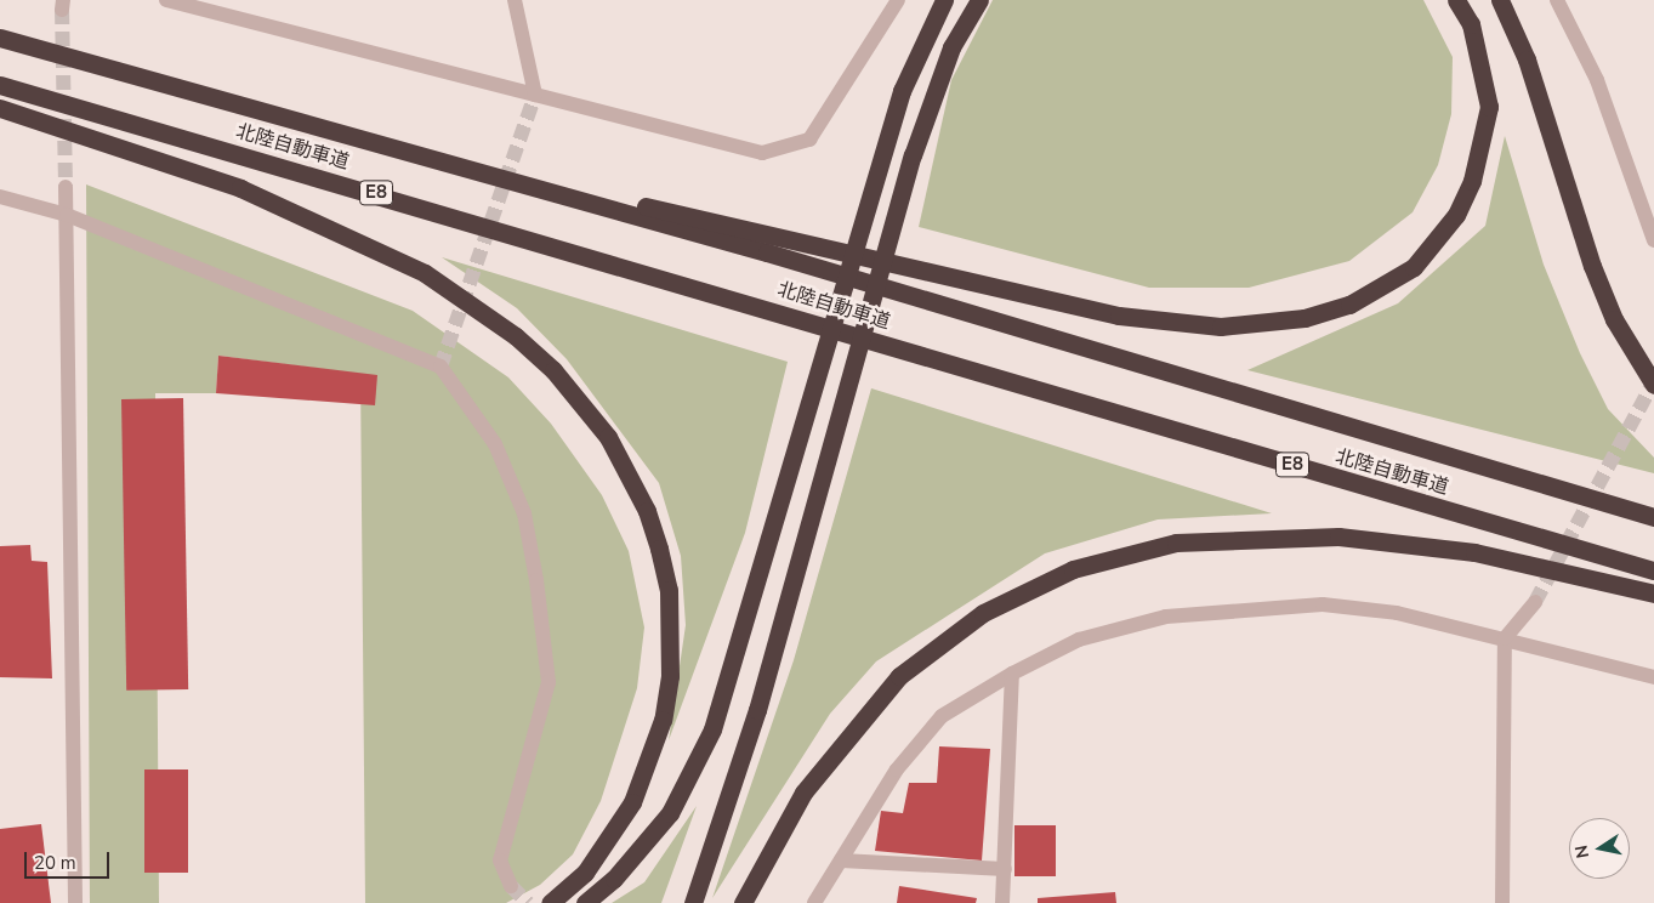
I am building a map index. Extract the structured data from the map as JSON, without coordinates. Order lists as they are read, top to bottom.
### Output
{
  "streets": {
    "highway": ["北陸自動車道", "E8"]
  },
  "scale_bar": "20 m",
  "north": "left"
}
